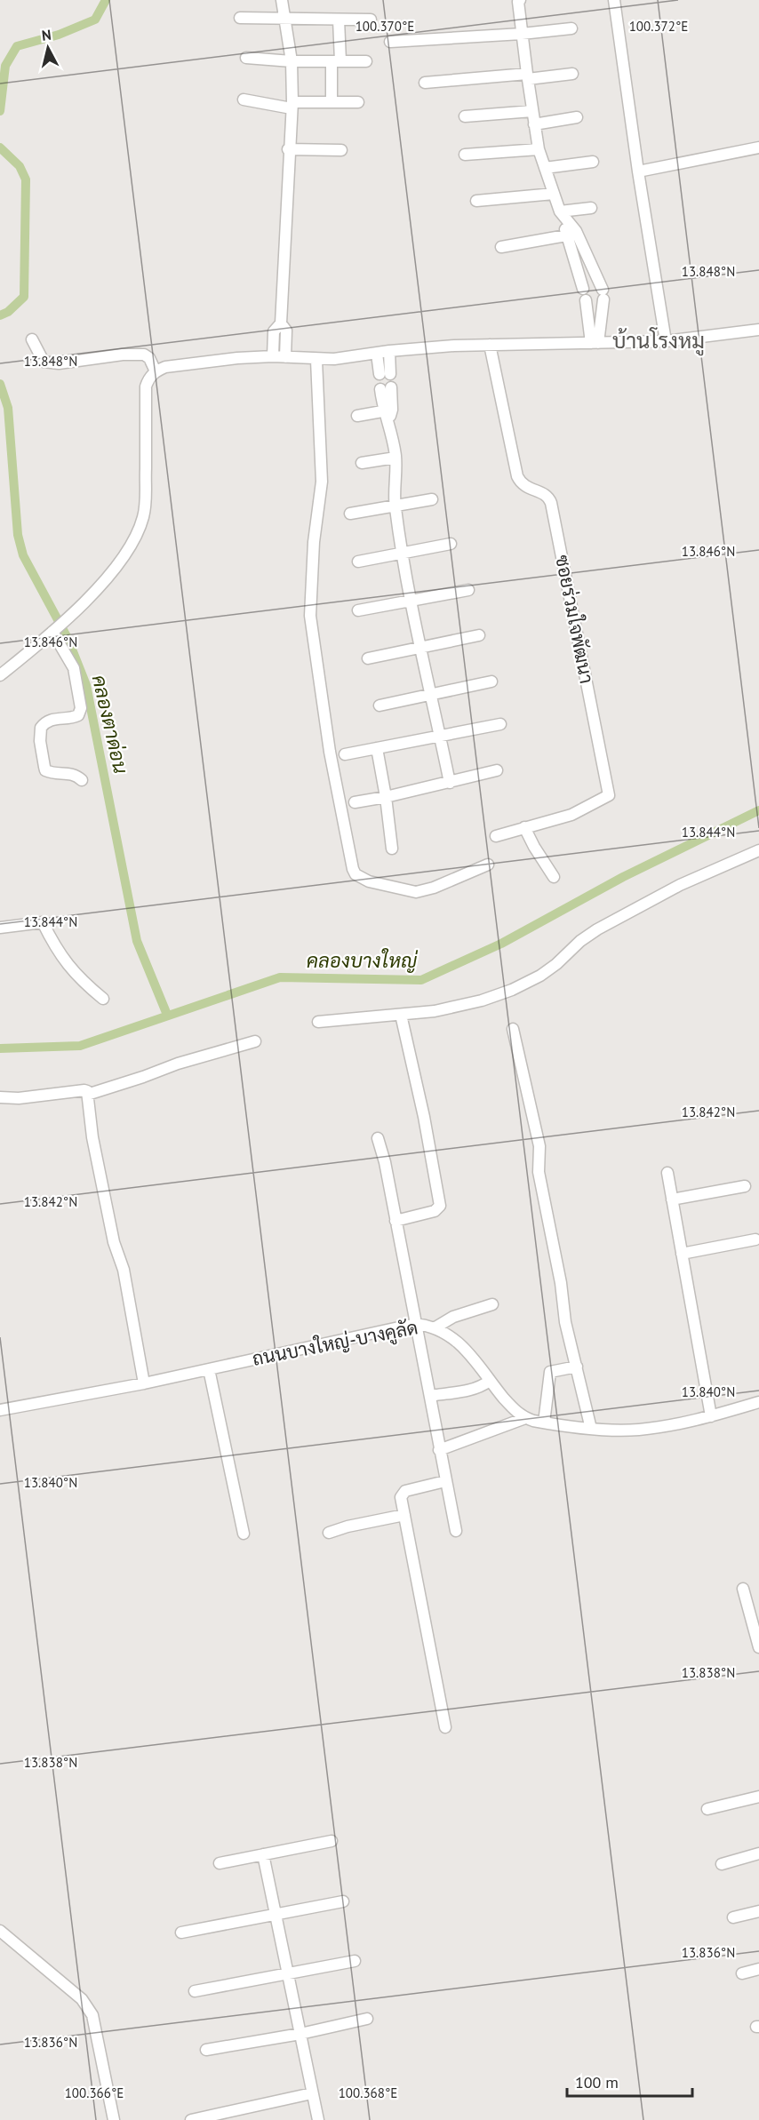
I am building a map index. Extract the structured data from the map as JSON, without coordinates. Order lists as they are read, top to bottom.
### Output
{
  "streets": {
    "street": ["ซอยร่วมใจพัฒนา", "ถนนบางใหญ่-บางคูลัด"]
  },
  "districts": ["บ้านโรงหมู"],
  "water": ["คลองตาด่อน", "คลองบางใหญ่"],
  "scale_bar": "100 m",
  "north": "top",
  "coordinates": [
    "100.370°E",
    "100.372°E",
    "13.848°N",
    "13.846°N",
    "13.844°N",
    "13.842°N",
    "13.840°N",
    "13.838°N",
    "13.836°N",
    "100.366°E",
    "100.368°E"
  ]
}
